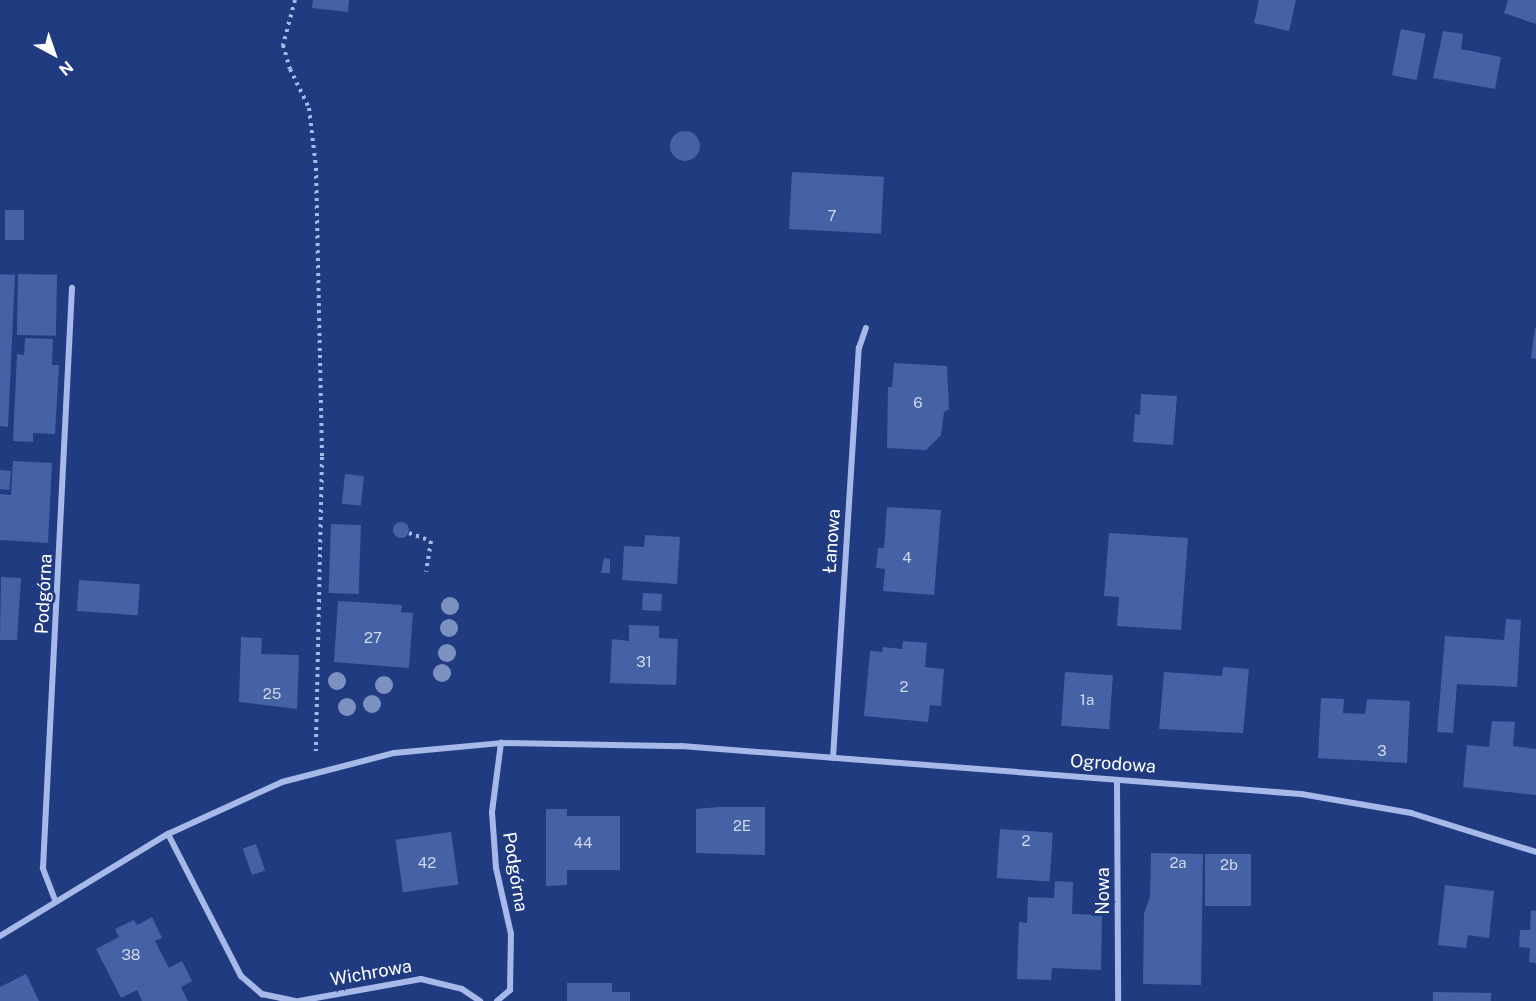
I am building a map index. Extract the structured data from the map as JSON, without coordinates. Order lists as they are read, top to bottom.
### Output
{
  "streets": {
    "street": [
      "Łanowa",
      "Podgórna",
      "Ogrodowa",
      "Nowa",
      "Wichrowa"
    ]
  },
  "crossings": [
    ["Łanowa", "Ogrodowa"],
    ["Podgórna", "Ogrodowa"],
    ["Ogrodowa", "Nowa"]
  ],
  "house_numbers": [
    "7",
    "6",
    "4",
    "27",
    "31",
    "2",
    "25",
    "1a",
    "3",
    "2E",
    "2",
    "44",
    "42",
    "2a",
    "2b",
    "38"
  ],
  "north": "bottom right"
}
